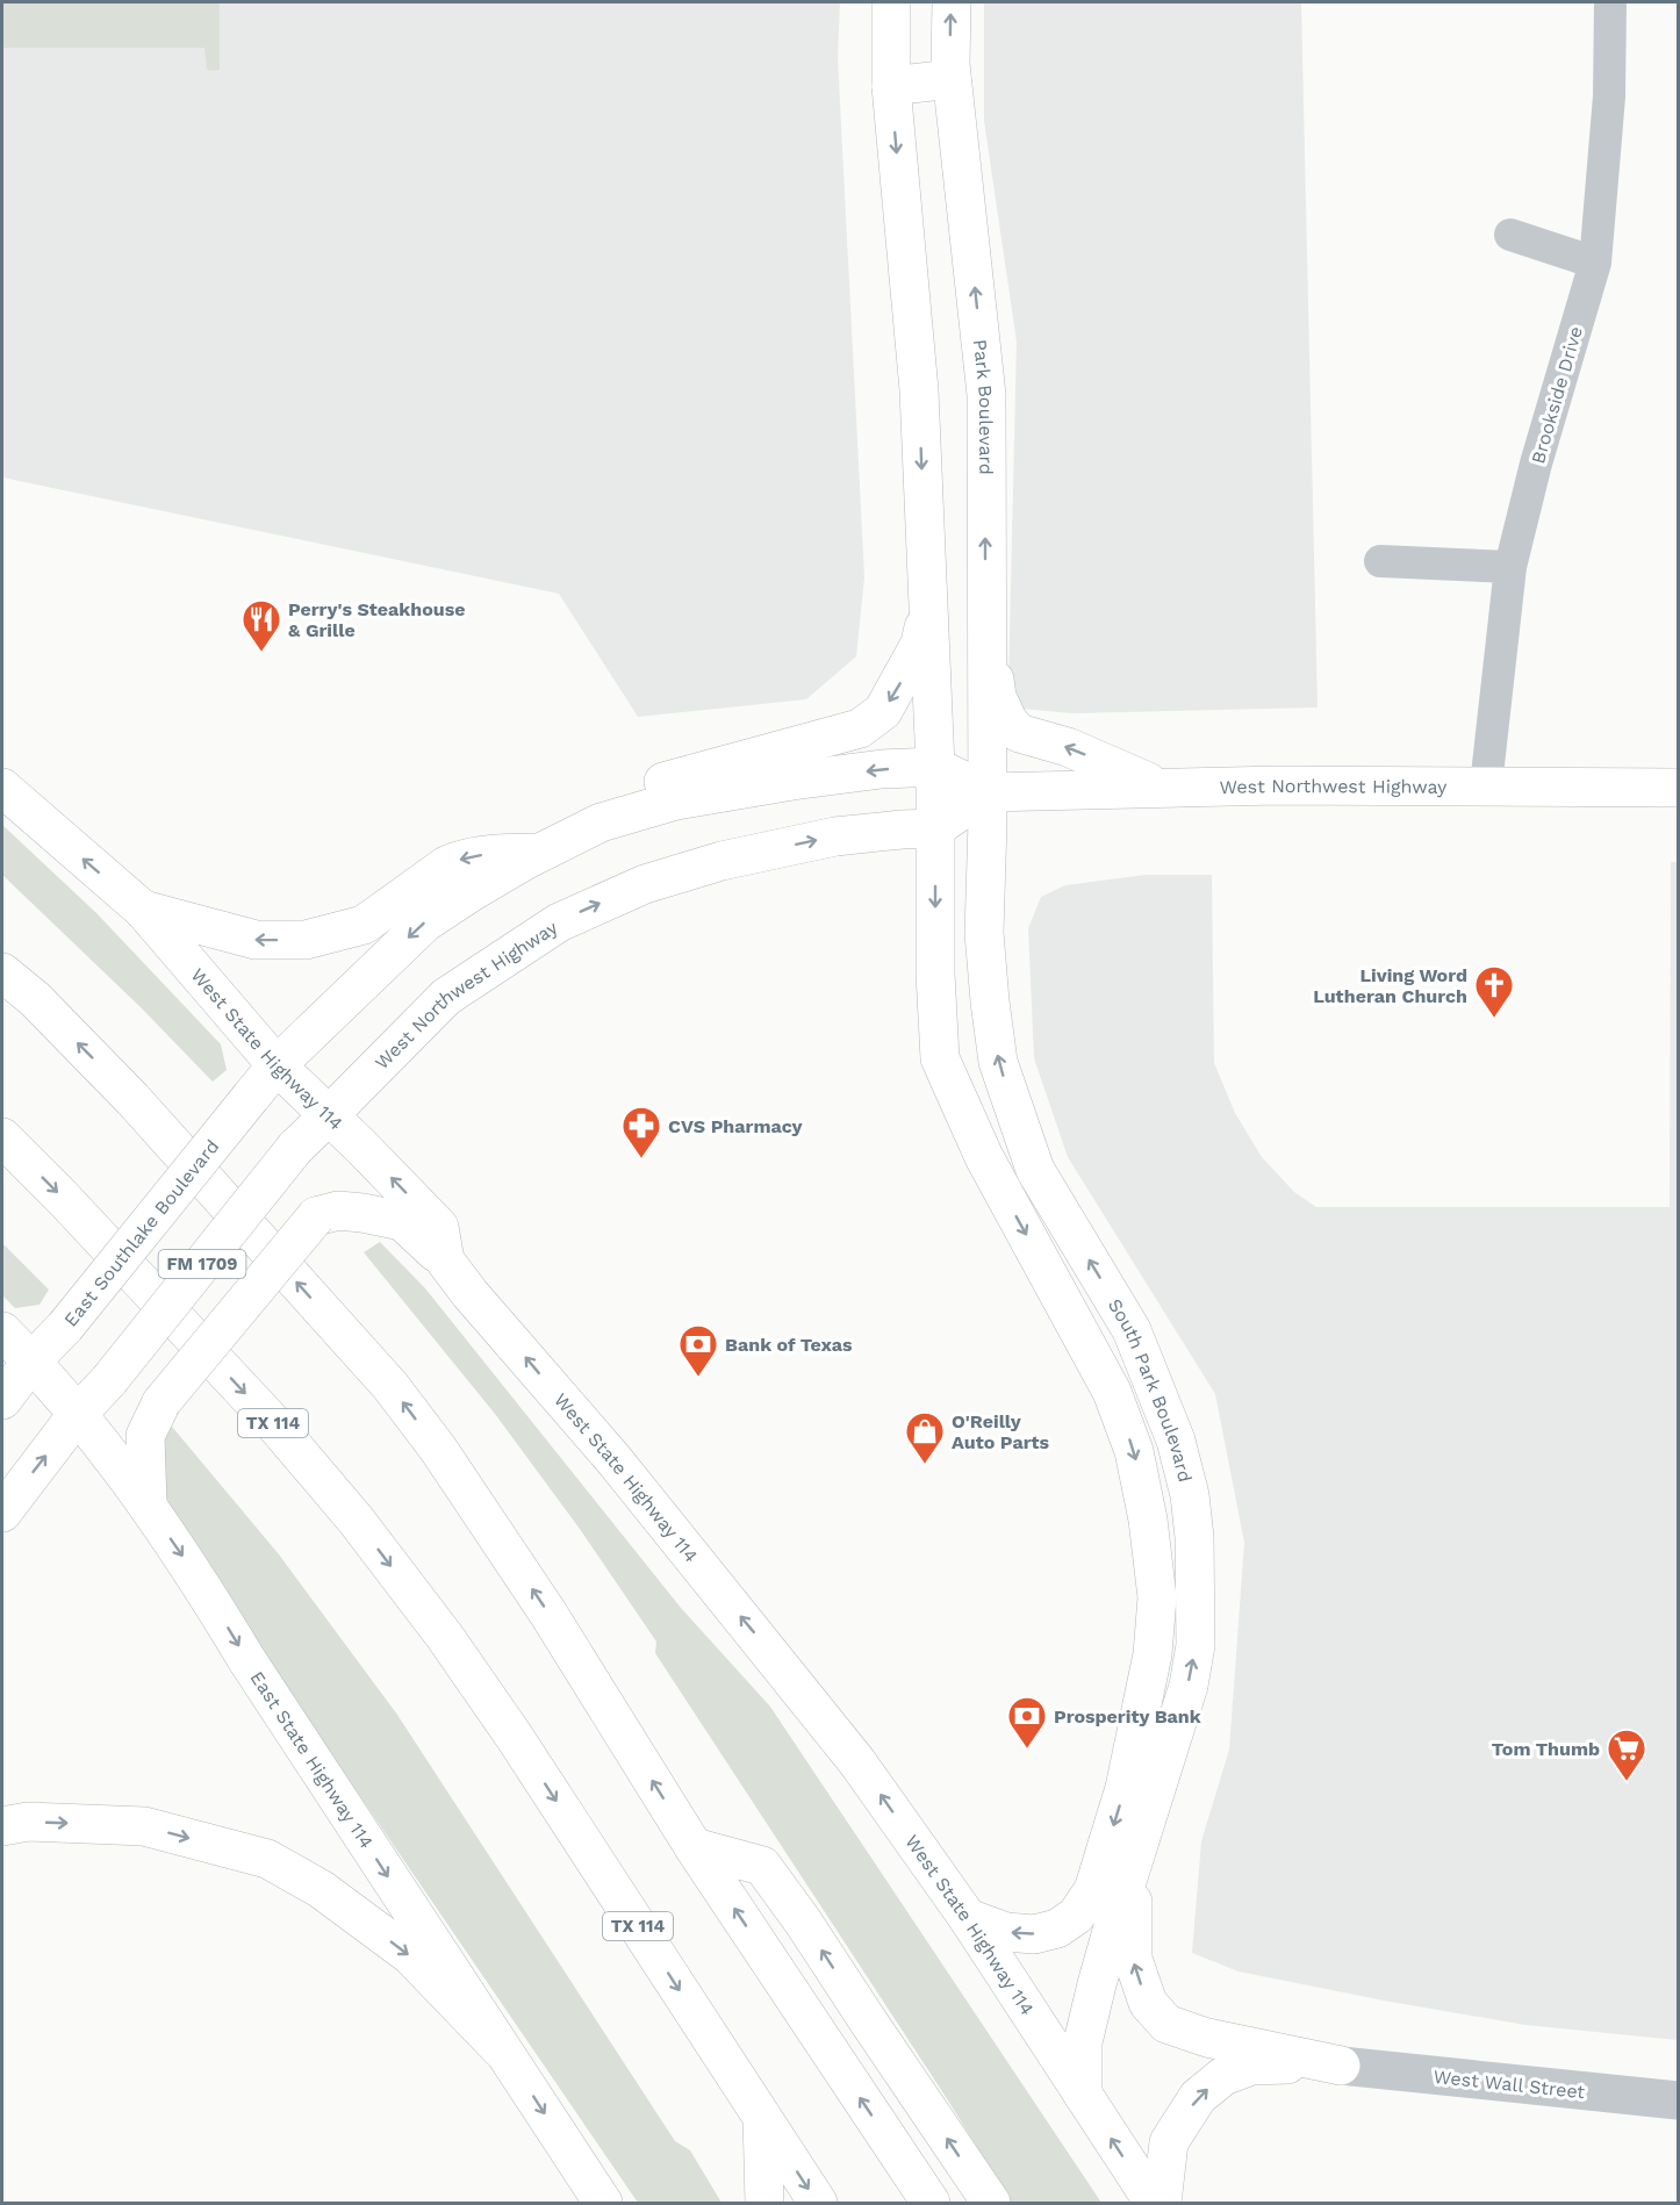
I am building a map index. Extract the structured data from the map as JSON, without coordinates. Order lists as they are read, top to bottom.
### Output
{
  "streets": {
    "main road": [
      "Park Boulevard",
      "West Northwest Highway",
      "West State Highway 114",
      "East Southlake Boulevard",
      "FM 1709",
      "South Park Boulevard",
      "TX 114",
      "East State Highway 114"
    ],
    "street": ["Brookside Drive", "West Wall Street"]
  },
  "crossings": [
    ["Brookside Drive", "West Northwest Highway"],
    ["Park Boulevard", "West Northwest Highway"],
    ["Park Boulevard", "South Park Boulevard"],
    ["West Northwest Highway", "West State Highway 114"],
    ["West Northwest Highway", "East Southlake Boulevard"],
    ["West Northwest Highway", "FM 1709"],
    ["West Northwest Highway", "South Park Boulevard"],
    ["West Northwest Highway", "East State Highway 114"],
    ["West State Highway 114", "East Southlake Boulevard"],
    ["West State Highway 114", "South Park Boulevard"],
    ["East Southlake Boulevard", "East State Highway 114"],
    ["FM 1709", "East State Highway 114"]
  ],
  "places": {
    "restaurant": ["Perry's Steakhouse & Grille"],
    "church": ["Living Word Lutheran Church"],
    "pharmacy": ["CVS Pharmacy"],
    "bank": ["Bank of Texas", "Prosperity Bank"],
    "shop": ["O'Reilly Auto Parts"],
    "supermarket": ["Tom Thumb"]
  }
}
